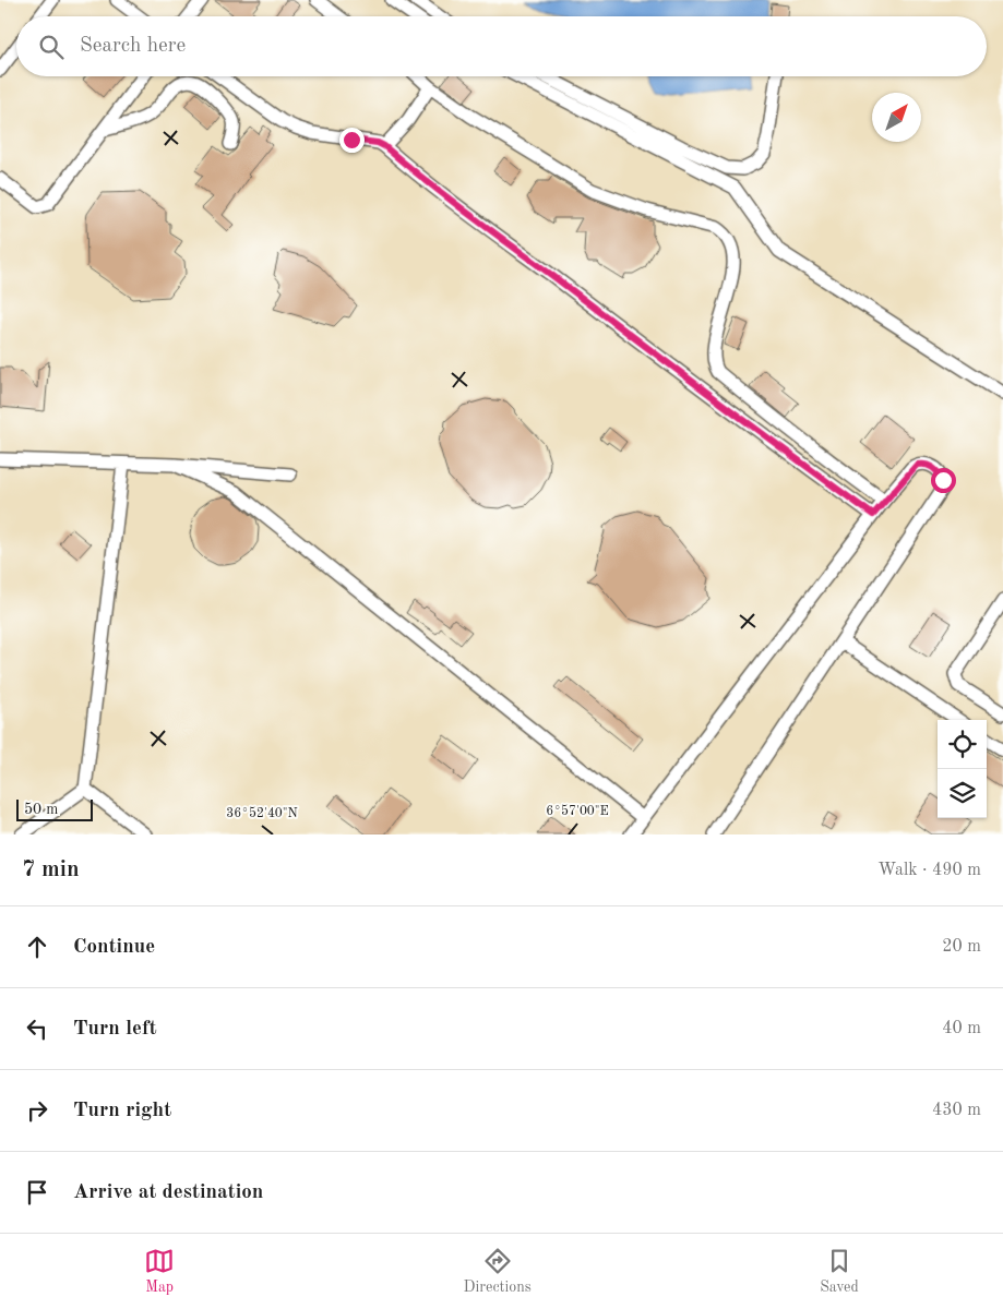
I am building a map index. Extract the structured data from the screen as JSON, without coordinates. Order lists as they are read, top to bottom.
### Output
{
  "scale_bar": "50 m",
  "north": "top right",
  "page": {
    "search": "Search here",
    "scale": "50 m",
    "heading": ["7 min", "Walk · 490 m"],
    "list": [
      ["Continue", "20 m"],
      ["Turn left", "40 m"],
      ["Turn right", "430 m"],
      "Arrive at destination"
    ],
    "nav": ["Map", "Directions", "Saved"]
  },
  "coordinates": ["6°57'00\"E", "36°52'40\"N"]
}
